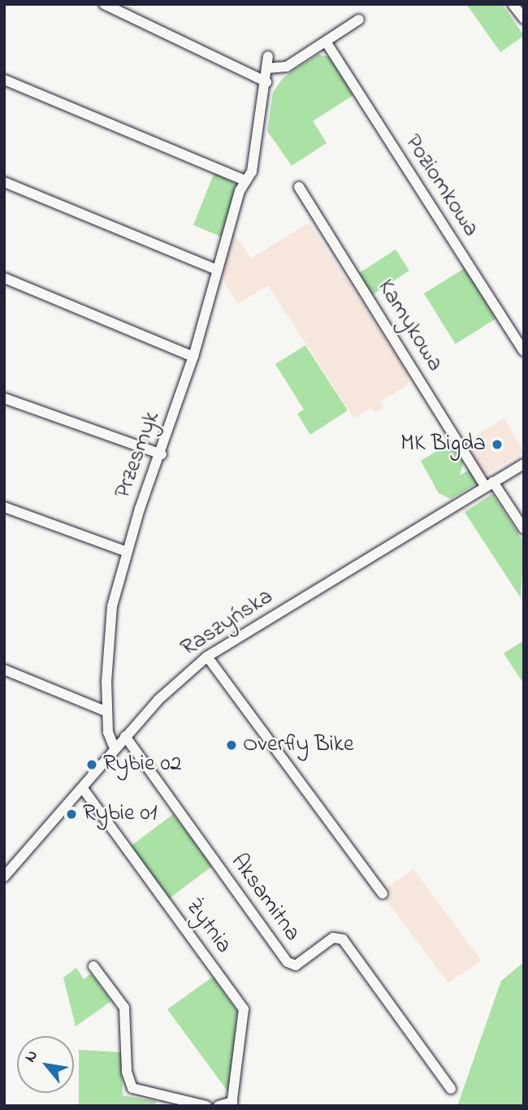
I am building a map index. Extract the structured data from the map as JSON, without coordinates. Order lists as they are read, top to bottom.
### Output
{
  "streets": {
    "street": [
      "Poziomkowa",
      "Kamykowa",
      "Przesmyk",
      "Raszyńska",
      "Aksamitna",
      "Żytnia"
    ]
  },
  "crossings": [
    ["Kamykowa", "Raszyńska"],
    ["Przesmyk", "Raszyńska"],
    ["Raszyńska", "Aksamitna"],
    ["Raszyńska", "Żytnia"]
  ],
  "places": [
    "MK Bigda",
    "Overfly Bike",
    "Rybie 02",
    "Rybie 01"
  ],
  "north": "top left"
}
